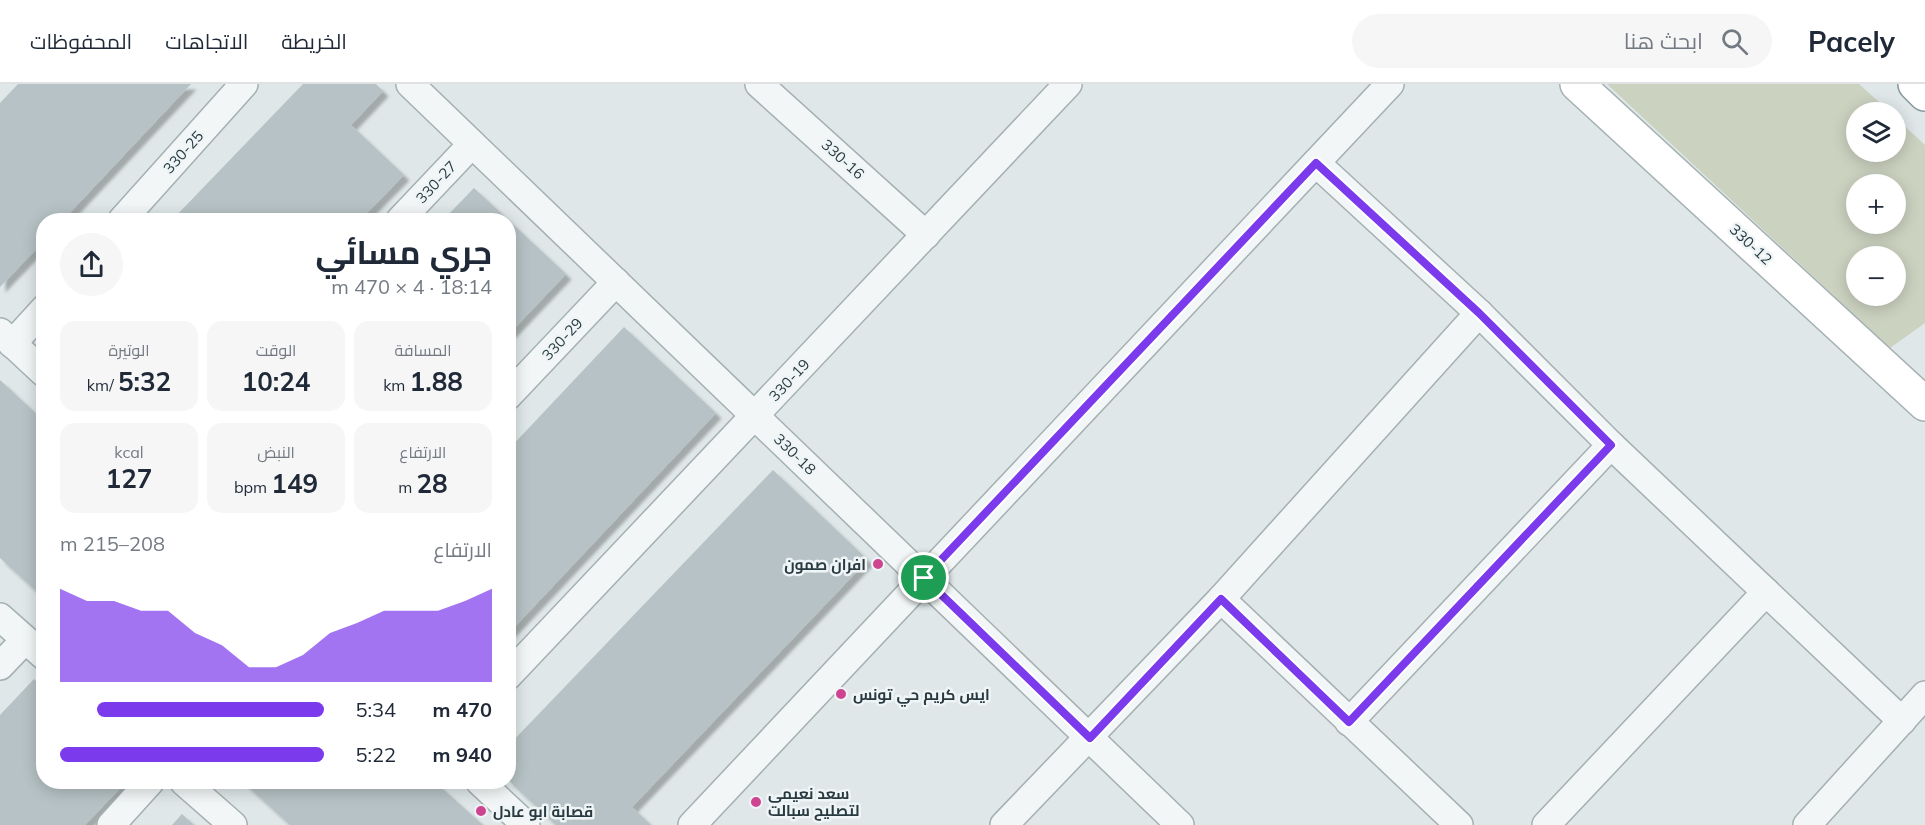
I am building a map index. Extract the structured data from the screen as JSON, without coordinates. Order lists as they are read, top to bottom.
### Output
{
  "streets": {
    "main road": ["330-12"],
    "street": [
      "330-25",
      "330-16",
      "330-27",
      "330-29",
      "330-19",
      "330-18"
    ]
  },
  "crossings": [
    ["330-16", "330-19"],
    ["330-27", "330-18"],
    ["330-29", "330-18"],
    ["330-19", "330-18"]
  ],
  "places": [
    "افران صمون",
    "ايس كريم حي تونس",
    "سعد نعيمي لتصليح سبالت",
    "قصابة ابو عادل"
  ],
  "page": {
    "header": "Pacely",
    "search": "ابحث هنا",
    "nav": ["الخريطة", "الاتجاهات", "المحفوظات"],
    "map_buttons": ["+", "−"],
    "heading": ["جري مسائي", "18:14 · 4 × 470 m"],
    "stats": [
      ["المسافة", "1.88 km"],
      ["الوقت", "10:24"],
      ["الوتيرة", "5:32 /km"],
      ["الارتفاع", "28 m"],
      ["النبض", "149 bpm"],
      ["kcal", "127"]
    ],
    "chart": ["الارتفاع", "208–215 m"],
    "list": [
      {
        "name": "470 m",
        "note": "5:34"
      },
      {
        "name": "940 m",
        "note": "5:22"
      }
    ]
  }
}
